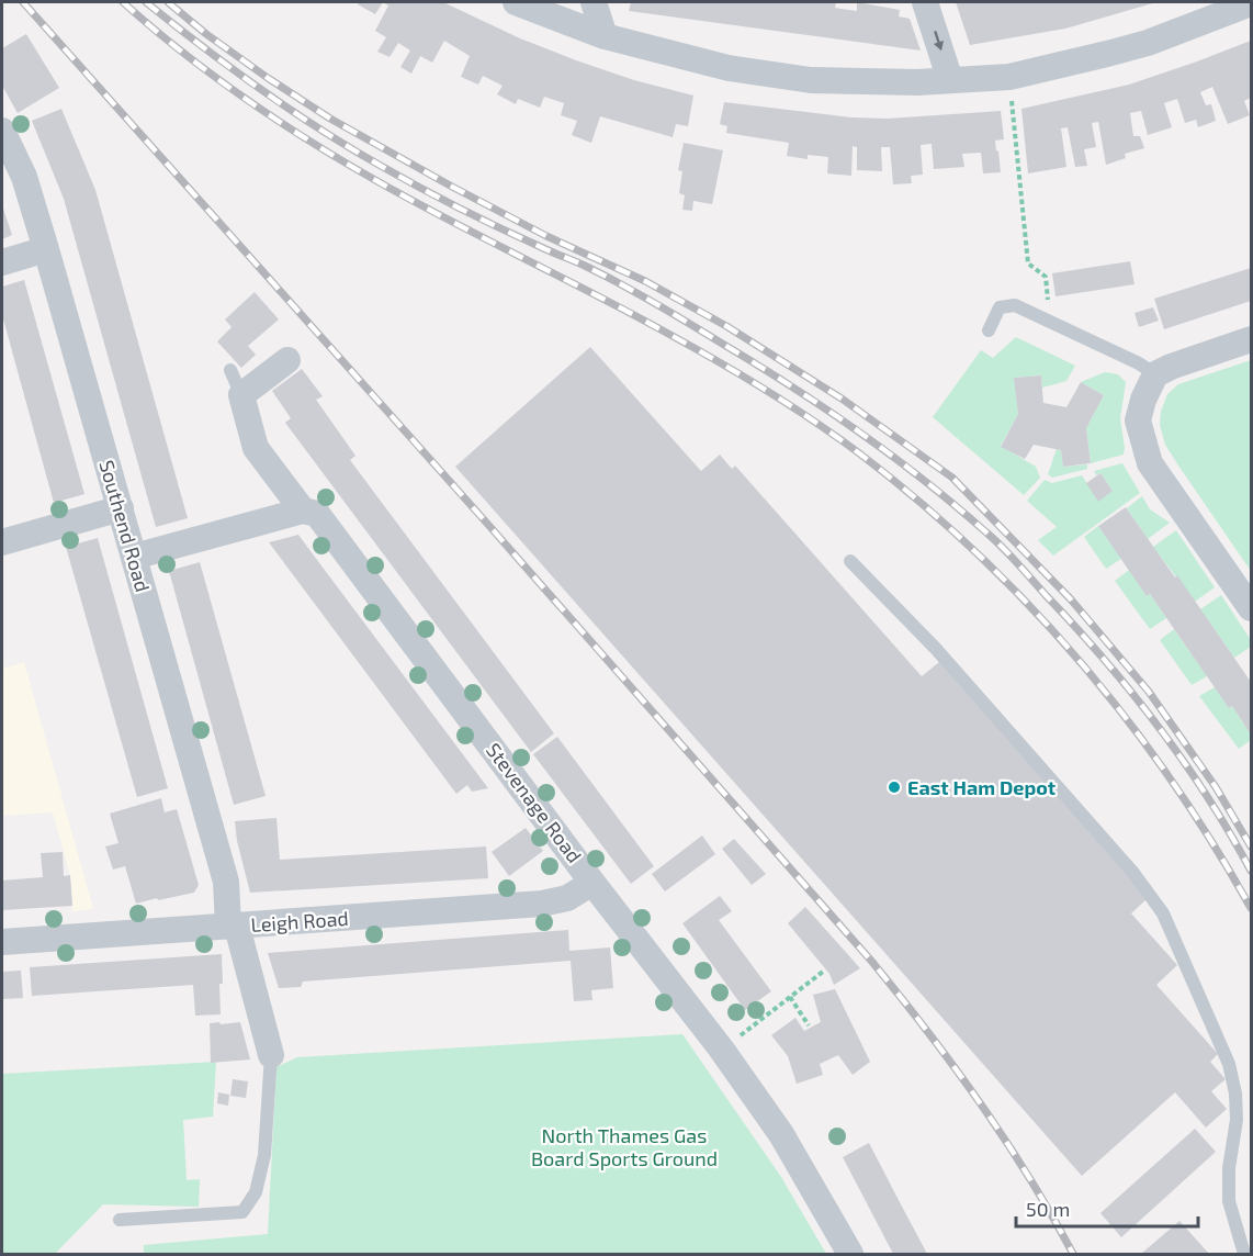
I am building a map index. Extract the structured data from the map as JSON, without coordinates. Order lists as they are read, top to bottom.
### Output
{
  "streets": {
    "street": ["Southend Road", "Stevenage Road", "Leigh Road"]
  },
  "crossings": [
    ["Southend Road", "Leigh Road"],
    ["Stevenage Road", "Leigh Road"]
  ],
  "parks": ["North Thames Gas Board Sports Ground"],
  "places": ["East Ham Depot"],
  "scale_bar": "50 m"
}
